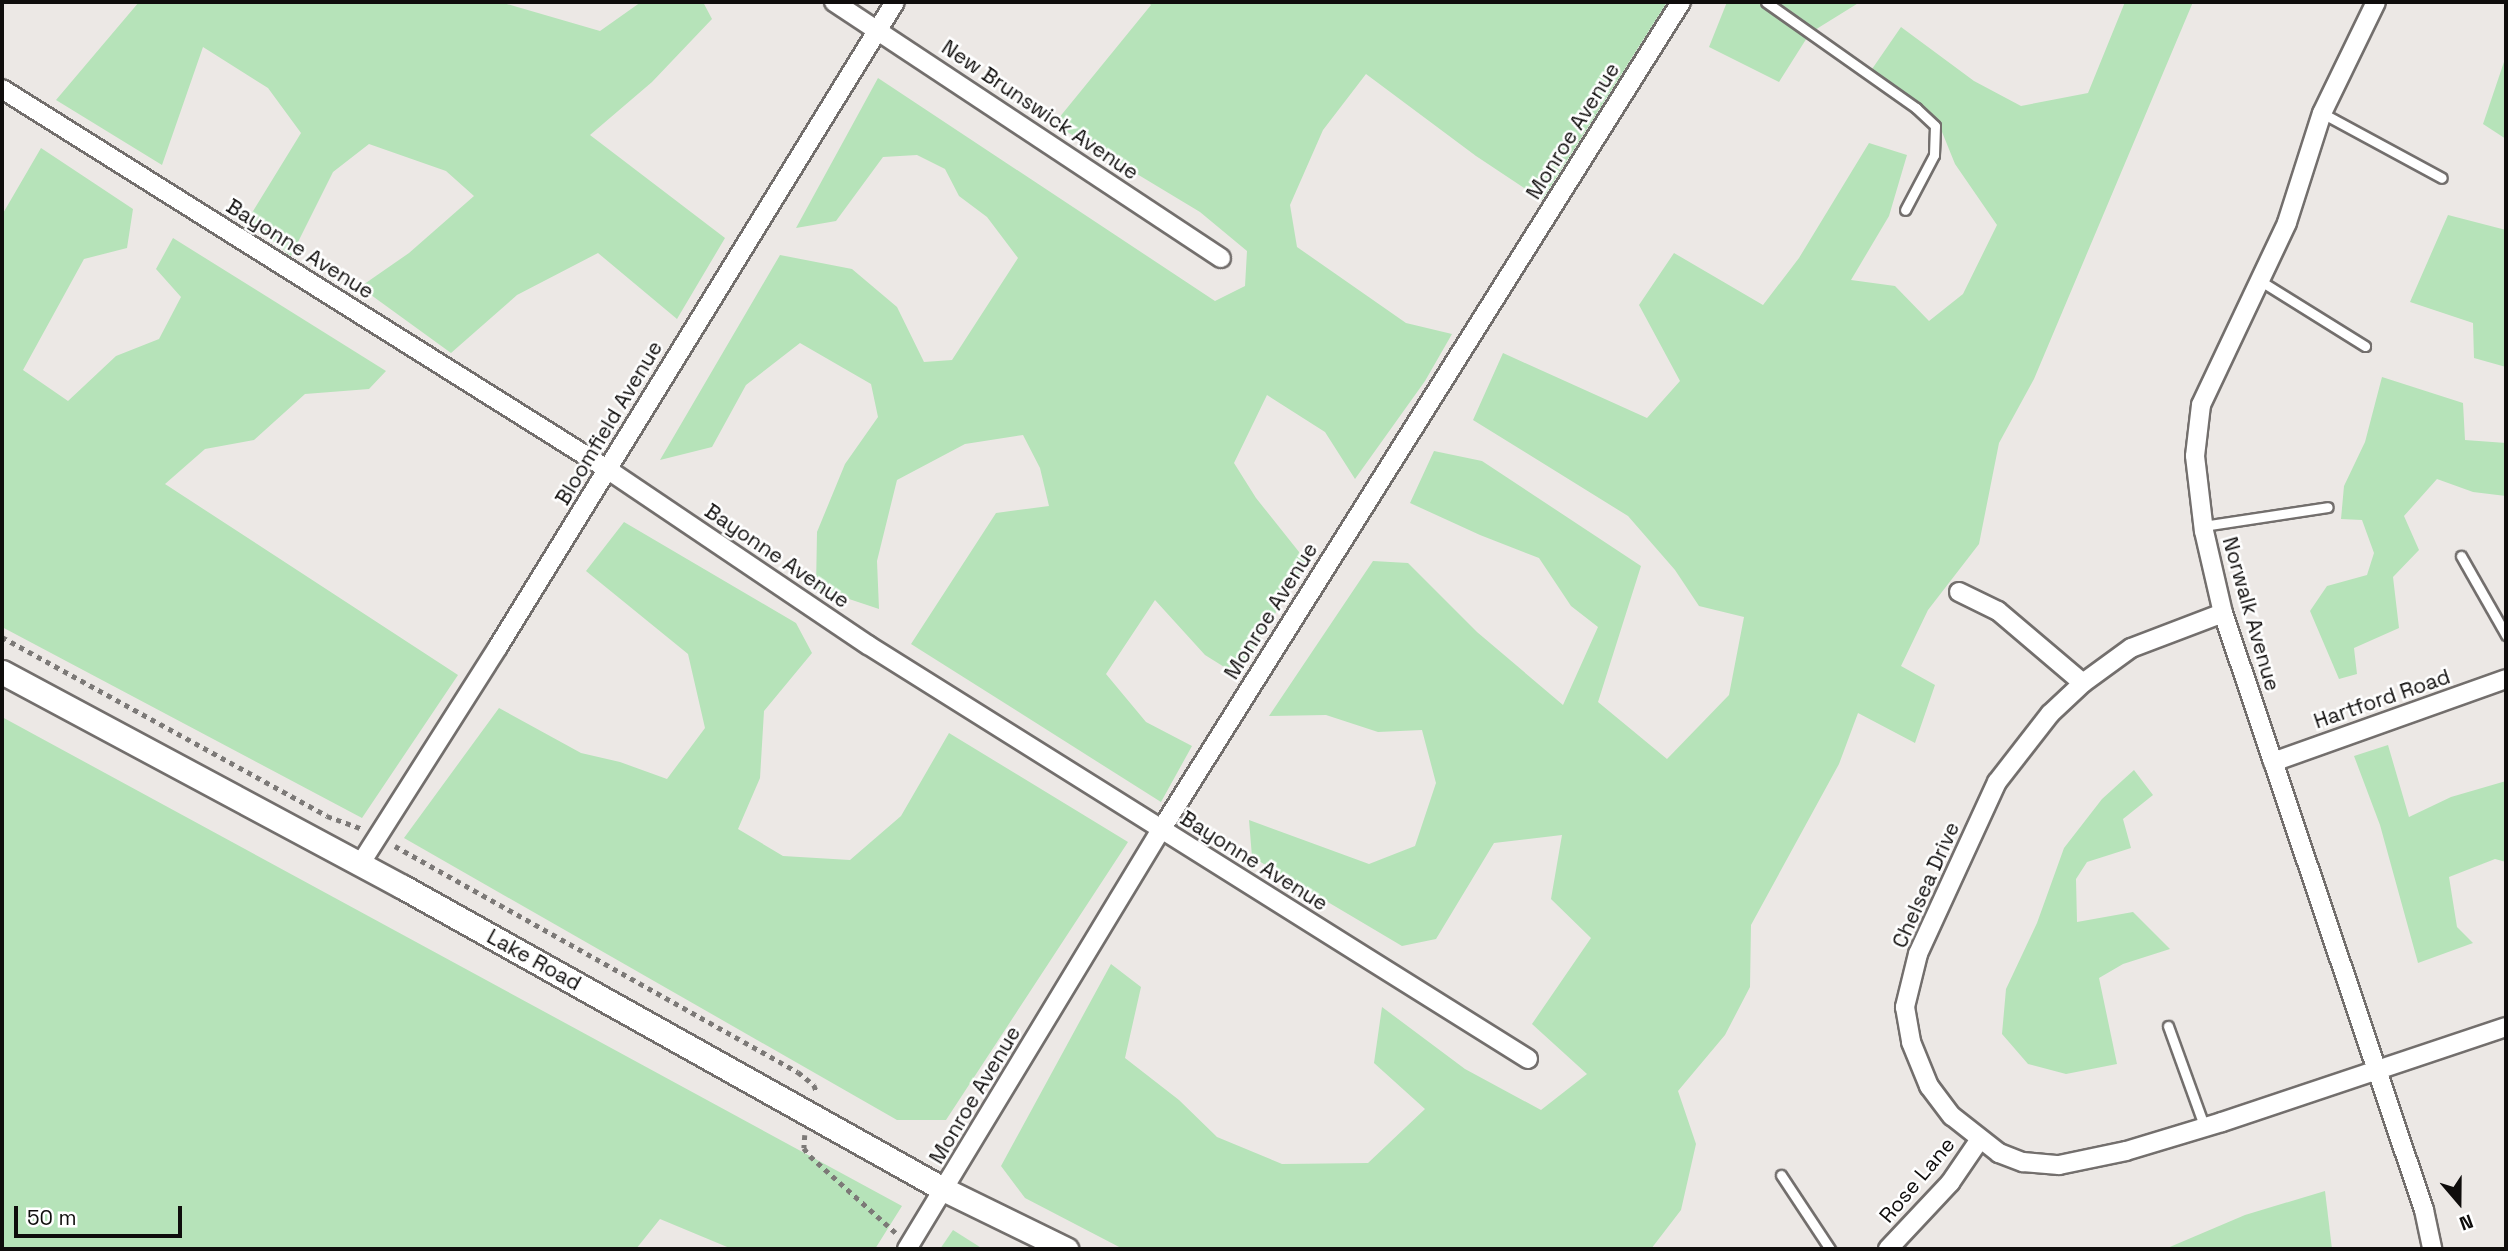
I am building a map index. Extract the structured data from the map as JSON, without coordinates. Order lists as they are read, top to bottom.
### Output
{
  "streets": {
    "street": [
      "New Brunswick Avenue",
      "Monroe Avenue",
      "Bayonne Avenue",
      "Bloomfield Avenue",
      "Norwalk Avenue",
      "Hartford Road",
      "Chelsea Drive",
      "Lake Road",
      "Rose Lane"
    ]
  },
  "crossings": [
    ["New Brunswick Avenue", "Bloomfield Avenue"],
    ["Monroe Avenue", "Bayonne Avenue"],
    ["Monroe Avenue", "Lake Road"],
    ["Bayonne Avenue", "Bloomfield Avenue"],
    ["Bloomfield Avenue", "Lake Road"],
    ["Norwalk Avenue", "Hartford Road"],
    ["Norwalk Avenue", "Chelsea Drive"],
    ["Chelsea Drive", "Rose Lane"]
  ],
  "scale_bar": "50 m",
  "north": "bottom"
}
